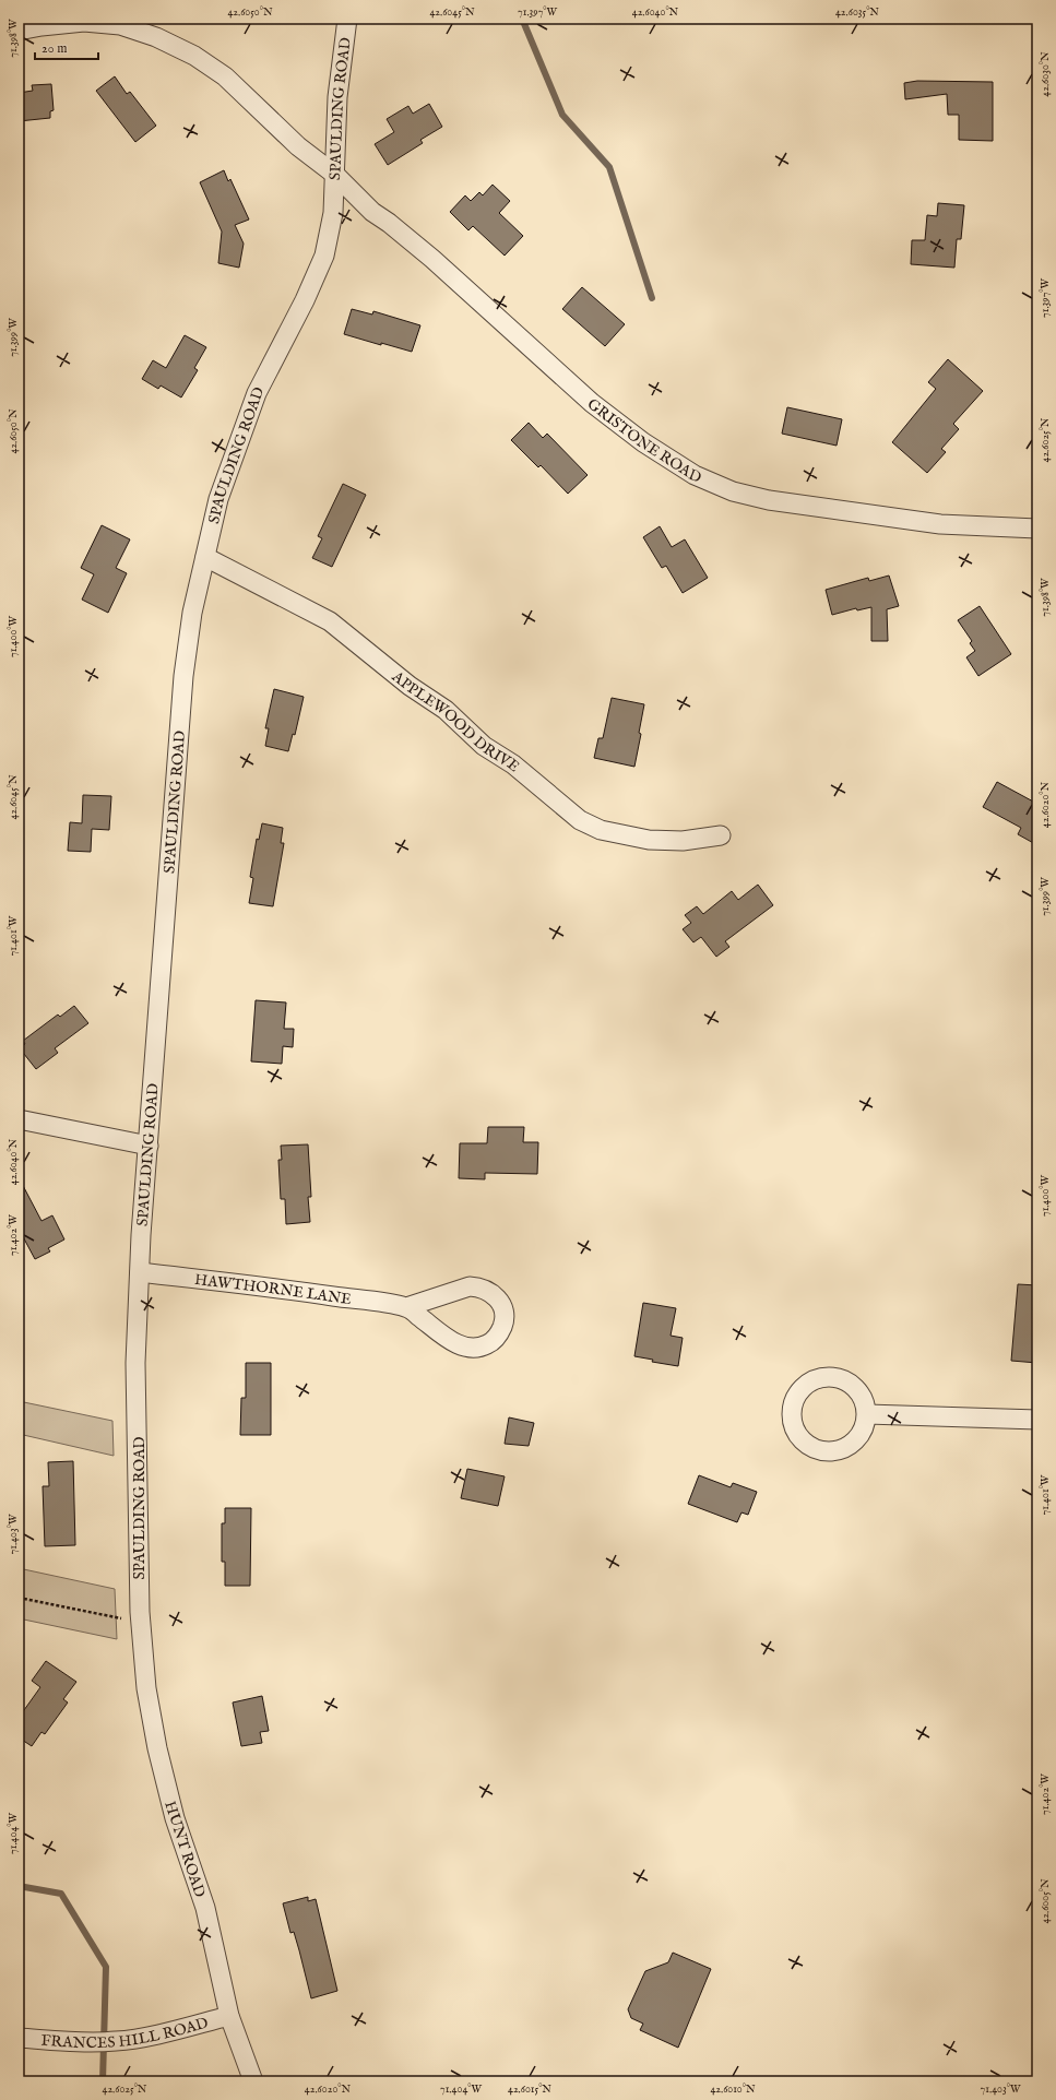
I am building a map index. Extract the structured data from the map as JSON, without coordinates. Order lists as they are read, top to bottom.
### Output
{
  "streets": {
    "street": [
      "SPAULDING ROAD",
      "GRISTONE ROAD",
      "APPLEWOOD DRIVE",
      "HAWTHORNE LANE",
      "HUNT ROAD",
      "FRANCES HILL ROAD"
    ]
  },
  "crossings": [
    ["SPAULDING ROAD", "GRISTONE ROAD"],
    ["SPAULDING ROAD", "APPLEWOOD DRIVE"],
    ["SPAULDING ROAD", "HAWTHORNE LANE"],
    ["SPAULDING ROAD", "HUNT ROAD"],
    ["HUNT ROAD", "FRANCES HILL ROAD"]
  ],
  "scale_bar": "20 m",
  "coordinates": [
    "42.6050°N",
    "42.6045°N",
    "71.397°W",
    "42.6040°N",
    "42.6035°N",
    "71.398°W",
    "42.6030°N",
    "71.399°W",
    "42.6025°N",
    "71.400°W",
    "42.6020°N",
    "71.401°W",
    "71.402°W",
    "71.403°W",
    "71.404°W",
    "42.6005°N",
    "42.6015°N",
    "42.6010°N"
  ]
}
